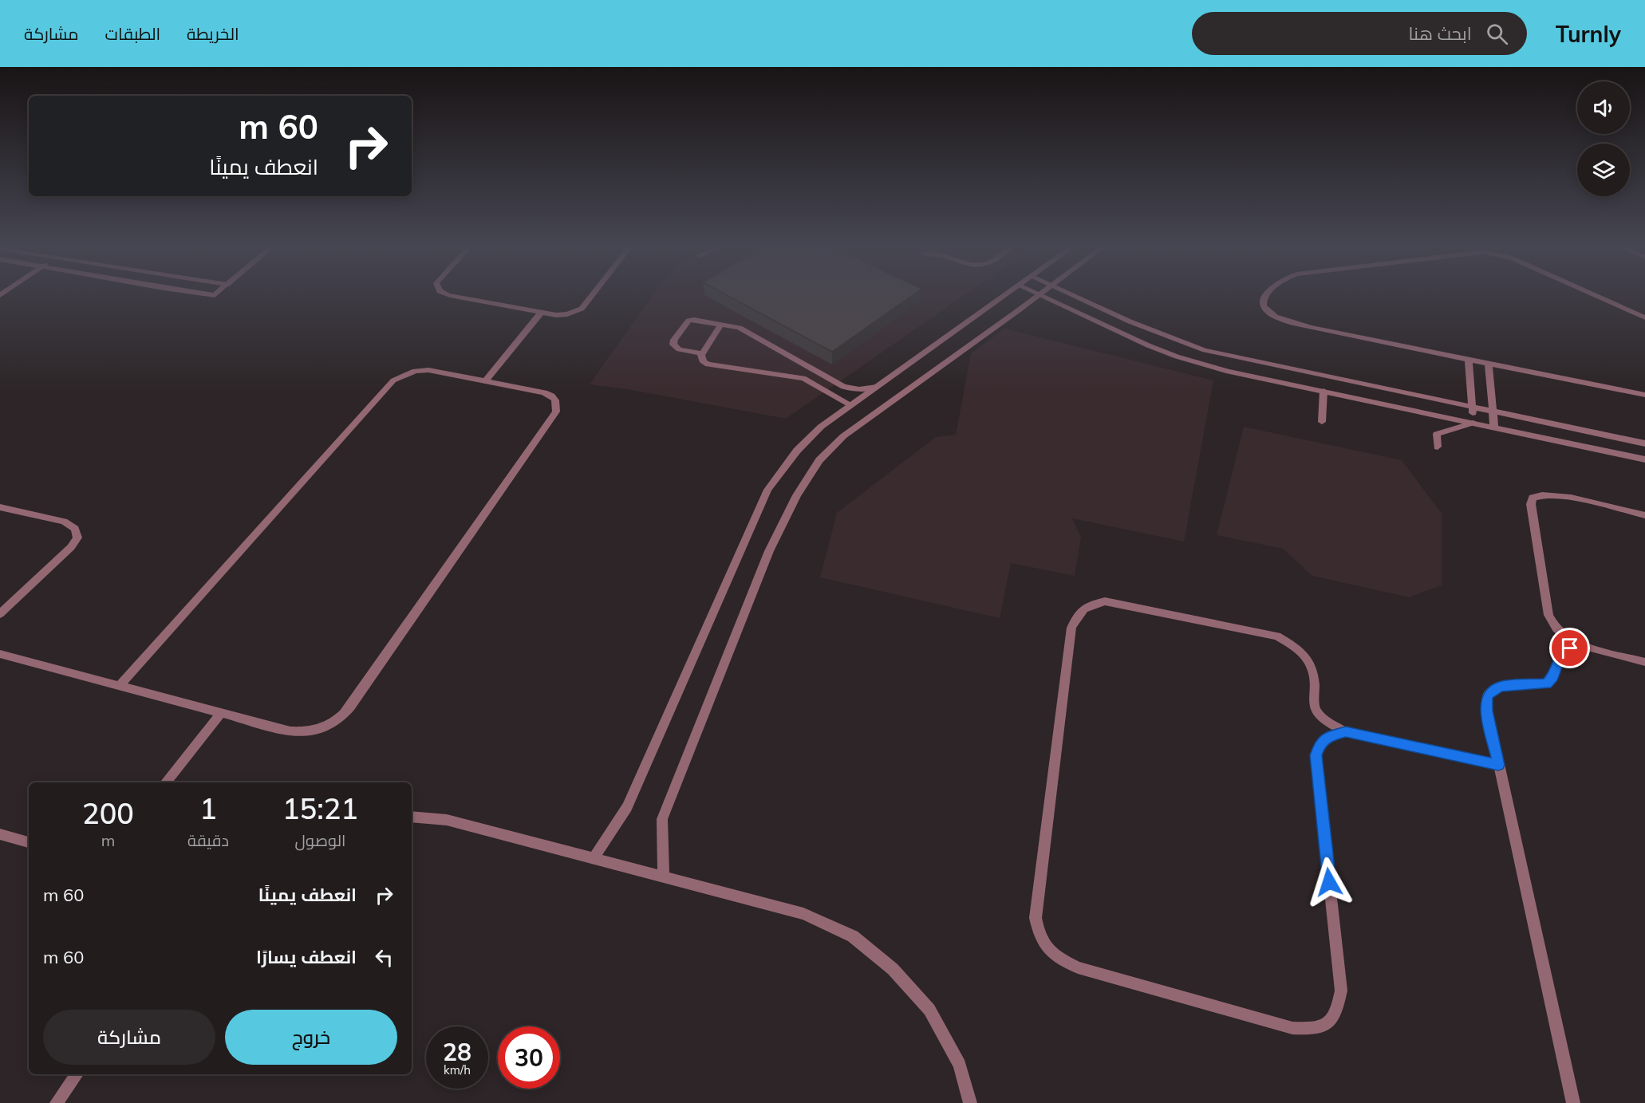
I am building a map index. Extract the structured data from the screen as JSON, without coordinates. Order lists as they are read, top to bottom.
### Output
{
  "page": {
    "header": "Turnly",
    "search": "ابحث هنا",
    "nav": ["الخريطة", "الطبقات", "مشاركة"],
    "turn": ["60 m", "انعطف يمينًا"],
    "eta": [
      "15:21",
      "الوصول",
      "1",
      "دقيقة",
      "200",
      "m"
    ],
    "list": [
      {
        "name": "انعطف يمينًا",
        "value": "60 m"
      },
      {
        "name": "انعطف يسارًا",
        "value": "60 m"
      }
    ],
    "buttons": ["خروج", "مشاركة"],
    "speed": "28 km/h",
    "limit": "30"
  }
}
